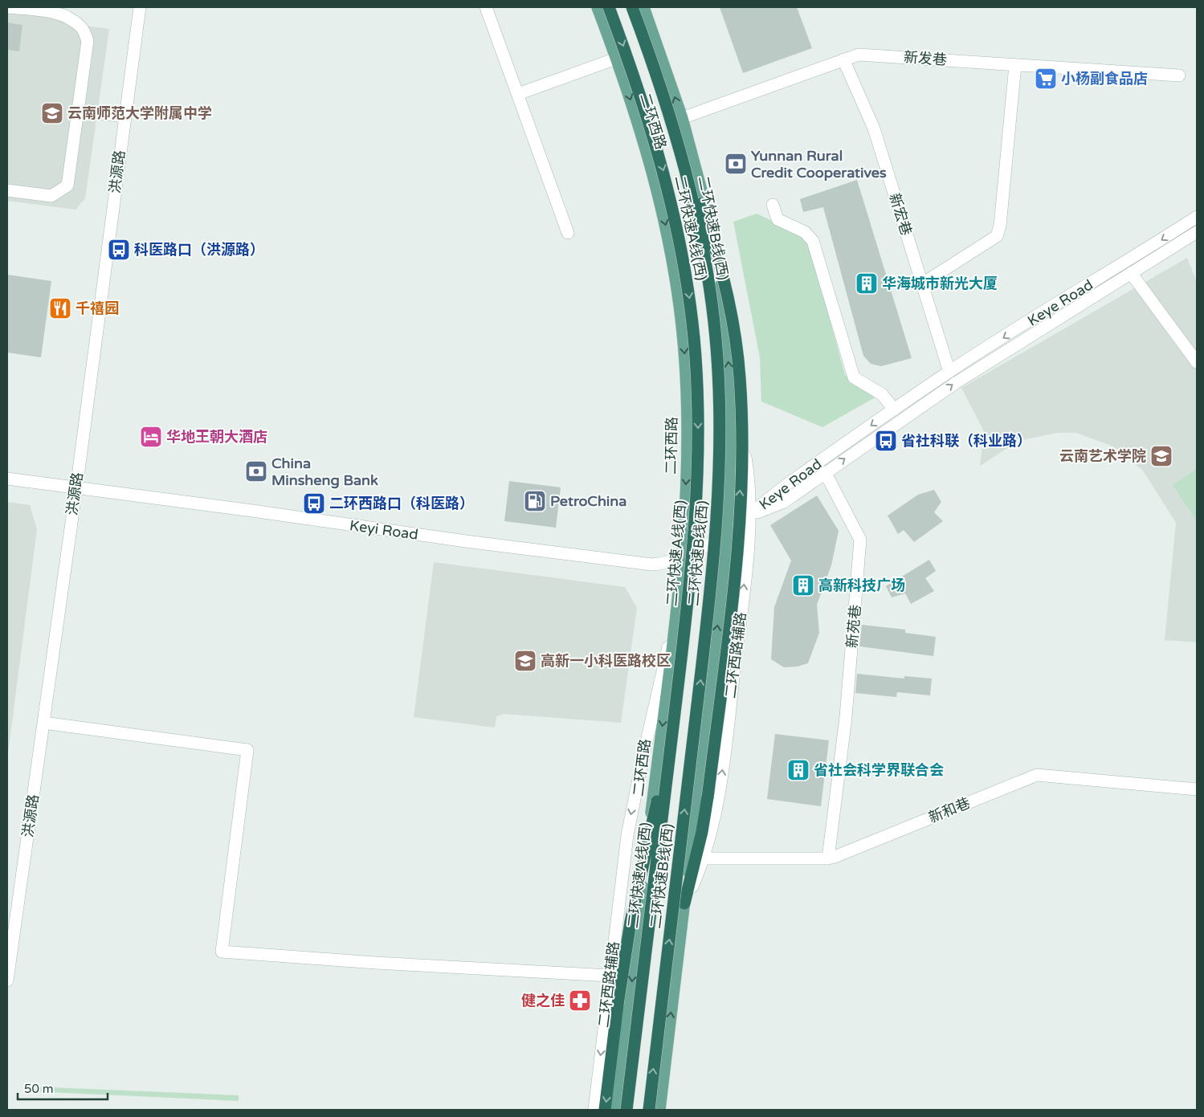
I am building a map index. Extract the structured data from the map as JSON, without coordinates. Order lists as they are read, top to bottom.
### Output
{
  "streets": {
    "highway": ["二环快速A线(西)", "二环快速B线(西)"],
    "main road": ["二环西路"],
    "street": [
      "新发巷",
      "洪源路",
      "新宏巷",
      "Keye Road",
      "Keyi Road",
      "新苑巷",
      "二环西路辅路",
      "新和巷"
    ]
  },
  "crossings": [
    ["新发巷", "二环西路"],
    ["新发巷", "新宏巷"],
    ["二环西路", "Keyi Road"],
    ["二环西路", "二环西路辅路"],
    ["洪源路", "Keyi Road"],
    ["新宏巷", "Keye Road"],
    ["Keye Road", "Keyi Road"],
    ["Keye Road", "新苑巷"],
    ["Keye Road", "二环西路辅路"],
    ["Keyi Road", "二环西路辅路"],
    ["新苑巷", "新和巷"],
    ["二环西路辅路", "新和巷"]
  ],
  "places": {
    "supermarket": ["小杨副食品店"],
    "school or university": ["云南师范大学附属中学", "云南艺术学院", "高新一小科医路校区"],
    "bank": ["Yunnan Rural Credit Cooperatives", "China Minsheng Bank"],
    "bus stop": ["科医路口（洪源路）", "省社科联（科业路）", "二环西路口（科医路）"],
    "building": ["华海城市新光大厦", "高新科技广场", "省社会科学界联合会"],
    "restaurant": ["千禧园"],
    "hotel": ["华地王朝大酒店"],
    "fuel station": ["PetroChina"],
    "pharmacy": ["健之佳"]
  },
  "scale_bar": "50 m"
}
